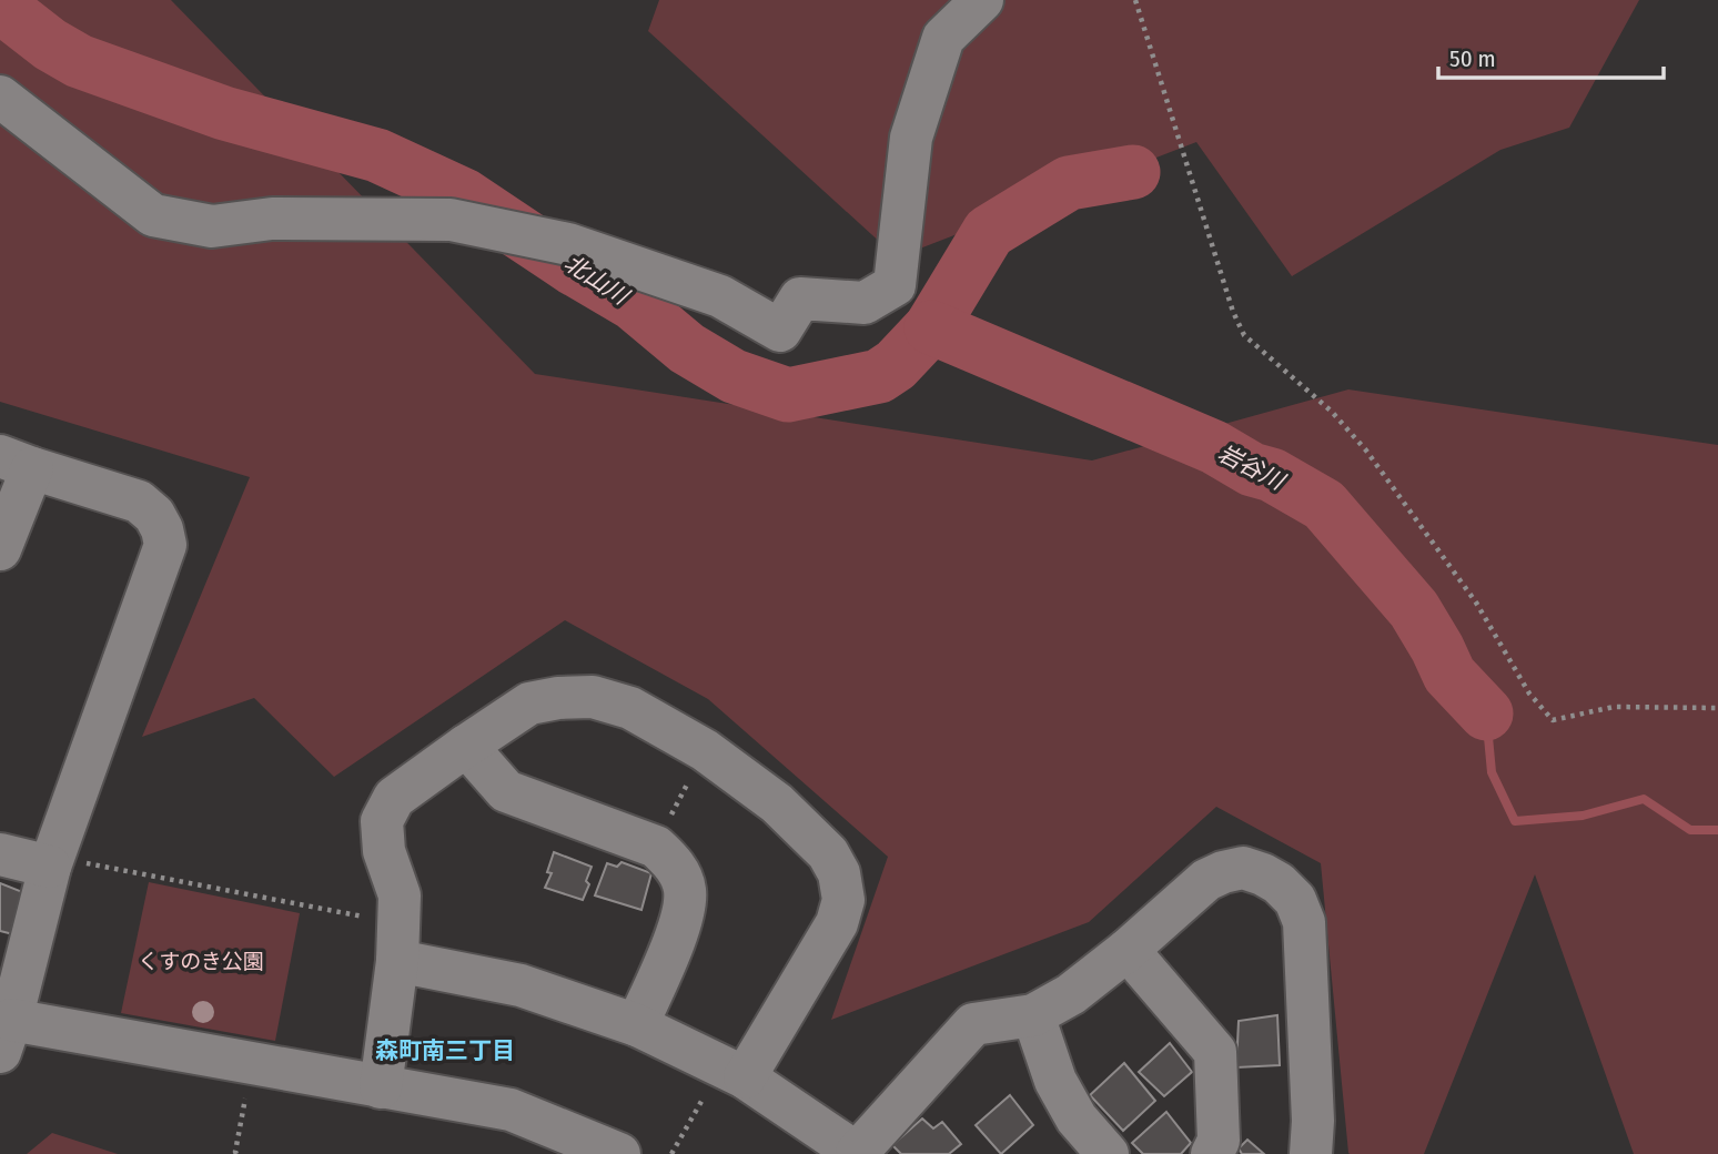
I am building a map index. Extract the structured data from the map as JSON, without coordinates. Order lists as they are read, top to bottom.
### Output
{
  "districts": ["森町南三丁目"],
  "water": ["北山川", "岩谷川"],
  "parks": ["くすのき公園"],
  "scale_bar": "50 m"
}
